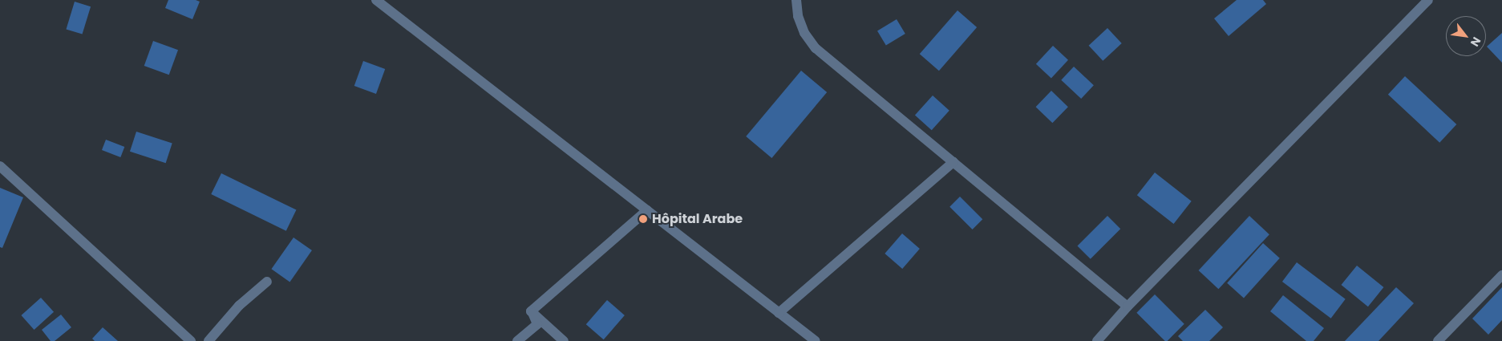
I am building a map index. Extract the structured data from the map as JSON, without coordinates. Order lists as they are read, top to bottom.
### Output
{
  "places": ["Hôpital Arabe"],
  "north": "bottom right"
}
